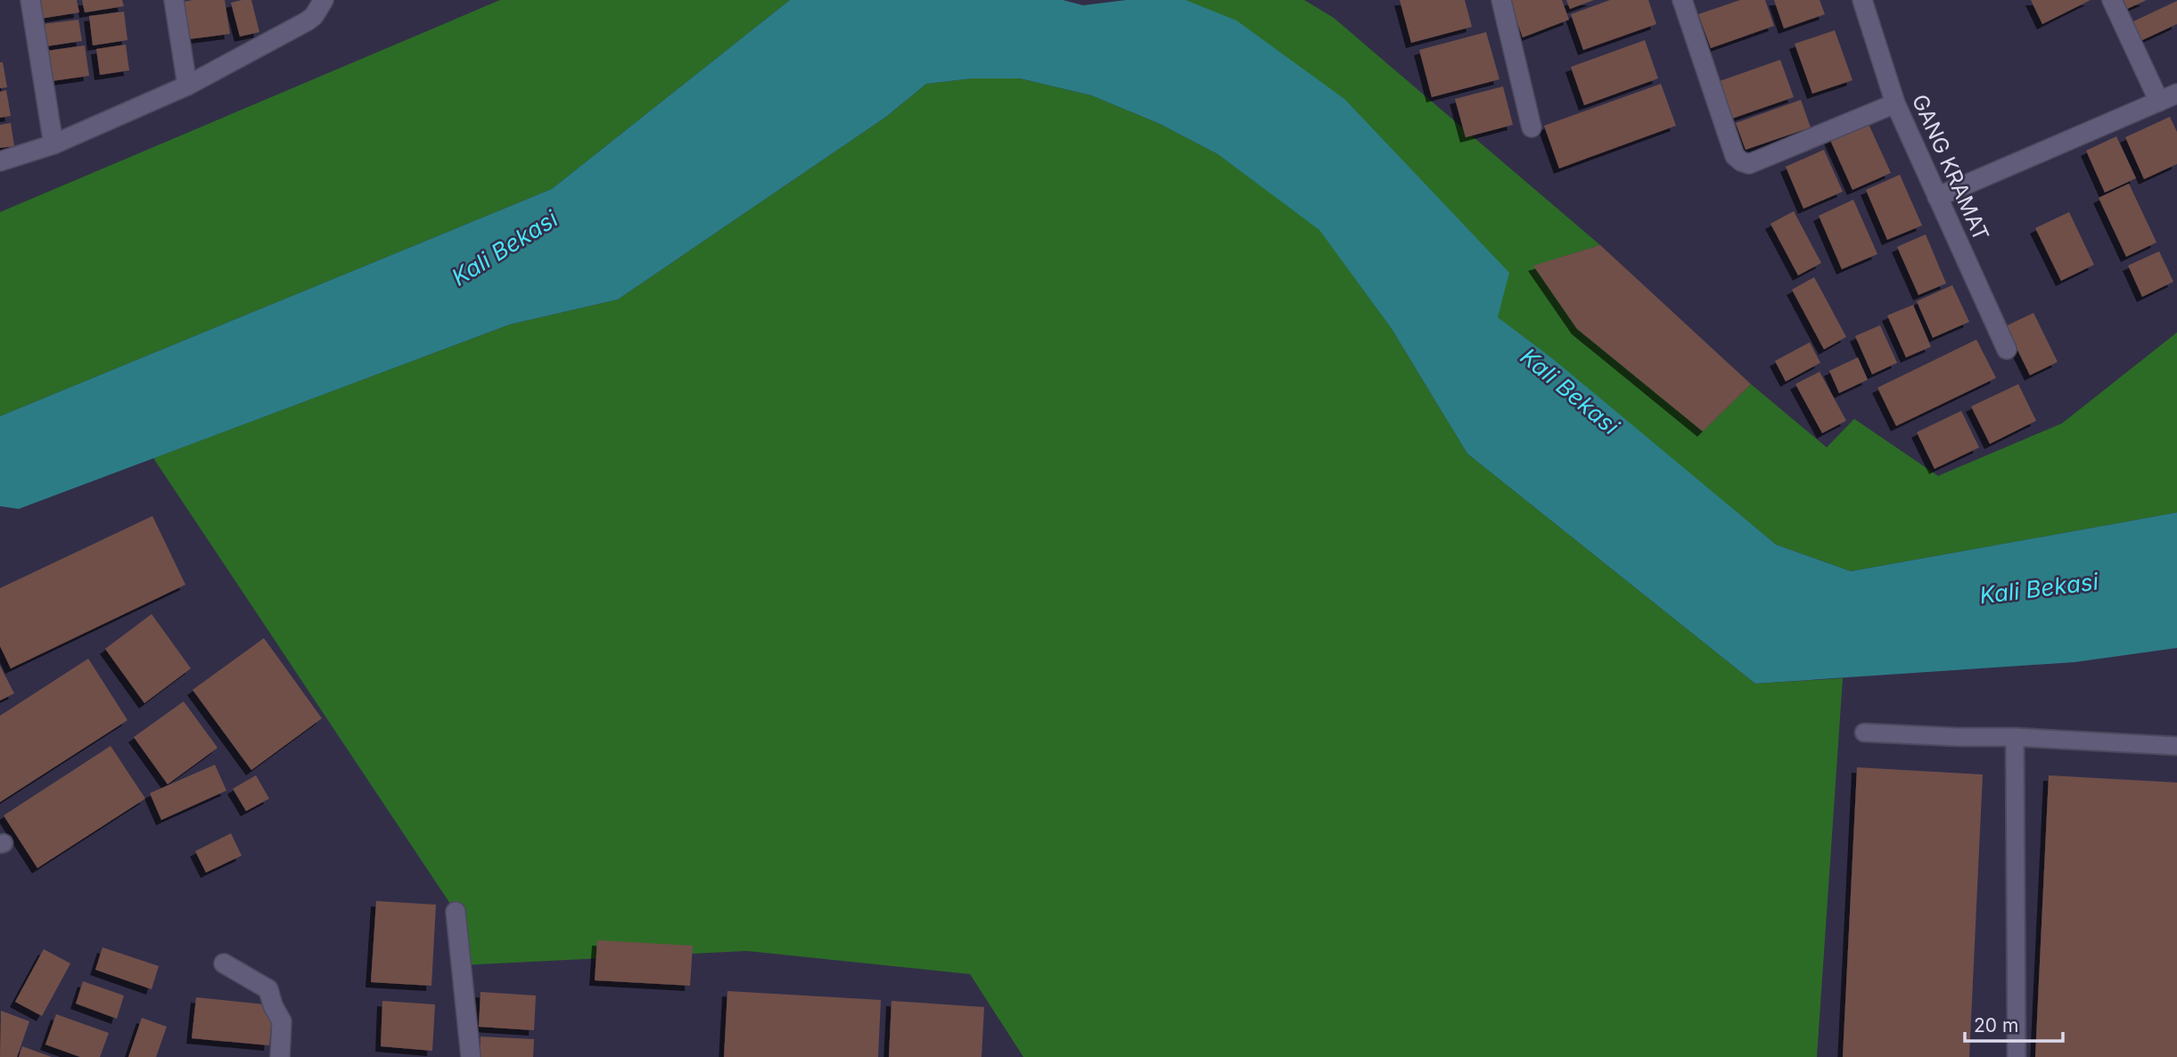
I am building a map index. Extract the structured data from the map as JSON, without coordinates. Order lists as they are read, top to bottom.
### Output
{
  "streets": {
    "street": ["GANG KRAMAT"]
  },
  "water": ["Kali Bekasi"],
  "scale_bar": "20 m"
}
